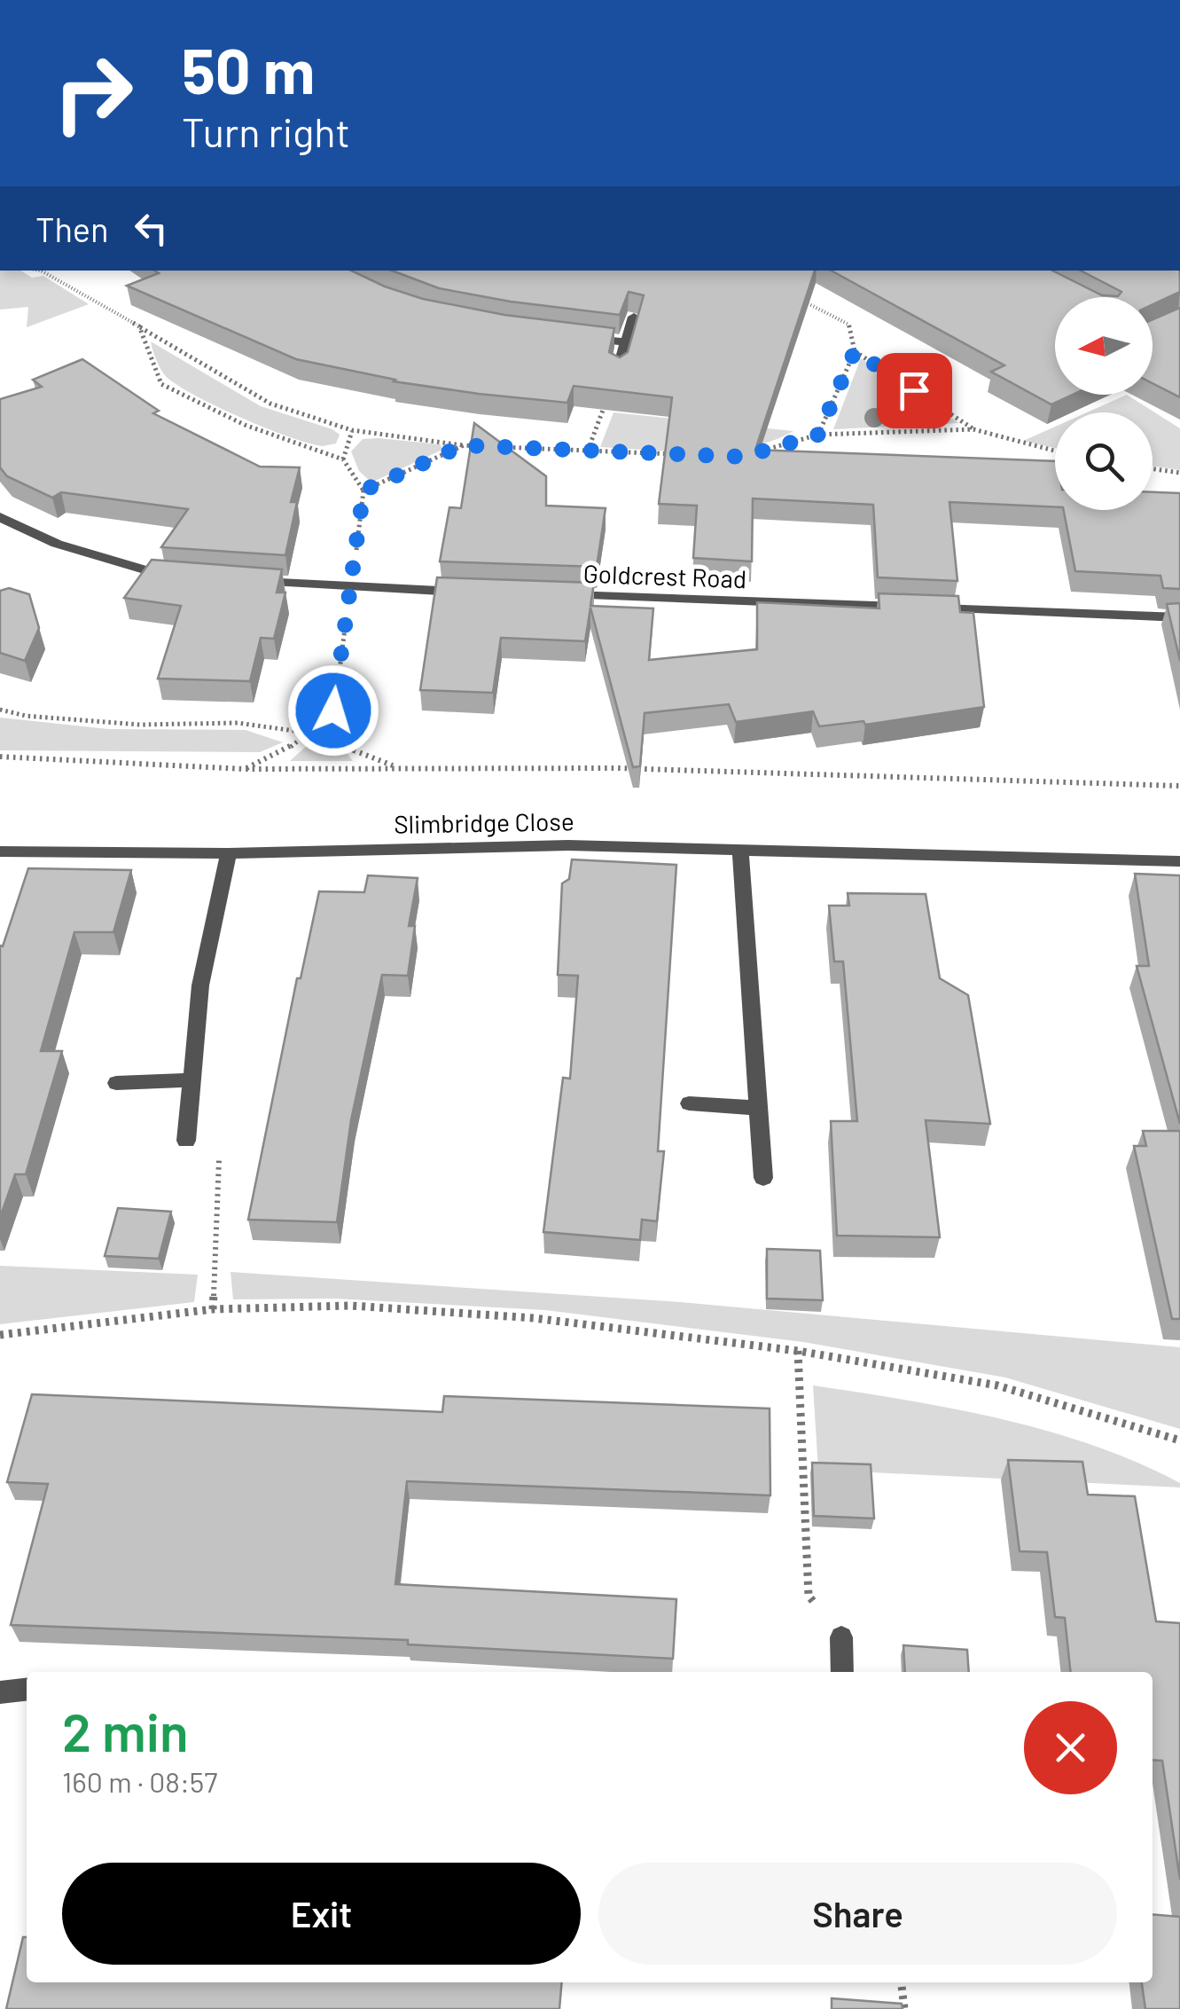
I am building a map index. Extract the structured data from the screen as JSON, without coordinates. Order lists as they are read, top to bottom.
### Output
{
  "streets": {
    "street": ["Goldcrest Road", "Slimbridge Close"]
  },
  "north": "left",
  "page": {
    "turn": ["50 m", "Turn right"],
    "then": "Then",
    "heading": ["2 min", "160 m · 08:57"],
    "buttons": ["Exit", "Share"]
  }
}
